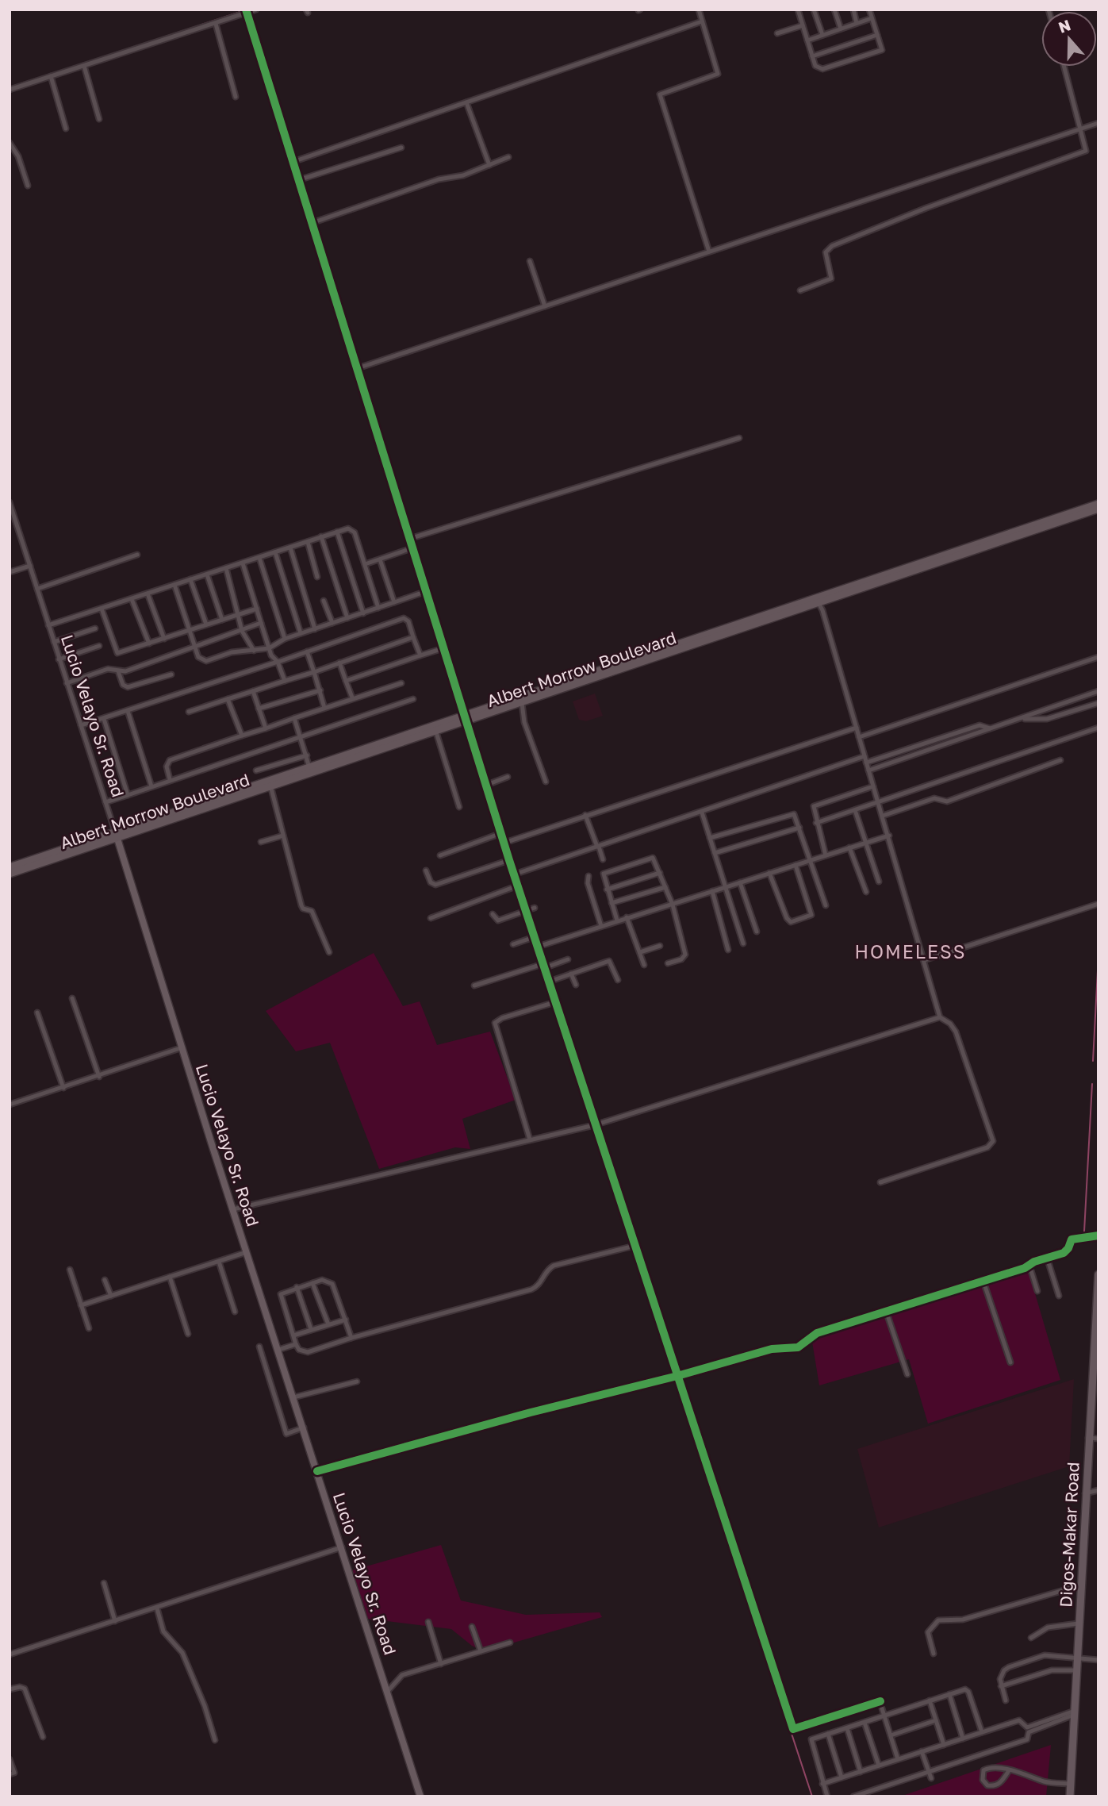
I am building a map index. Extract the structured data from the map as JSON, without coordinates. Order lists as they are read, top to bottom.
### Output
{
  "streets": {
    "highway": ["Albert Morrow Boulevard"],
    "main road": ["Lucio Velayo Sr. Road", "Digos-Makar Road"]
  },
  "crossings": [
    ["Albert Morrow Boulevard", "Lucio Velayo Sr. Road"]
  ],
  "districts": ["HOMELESS"],
  "north": "top"
}
